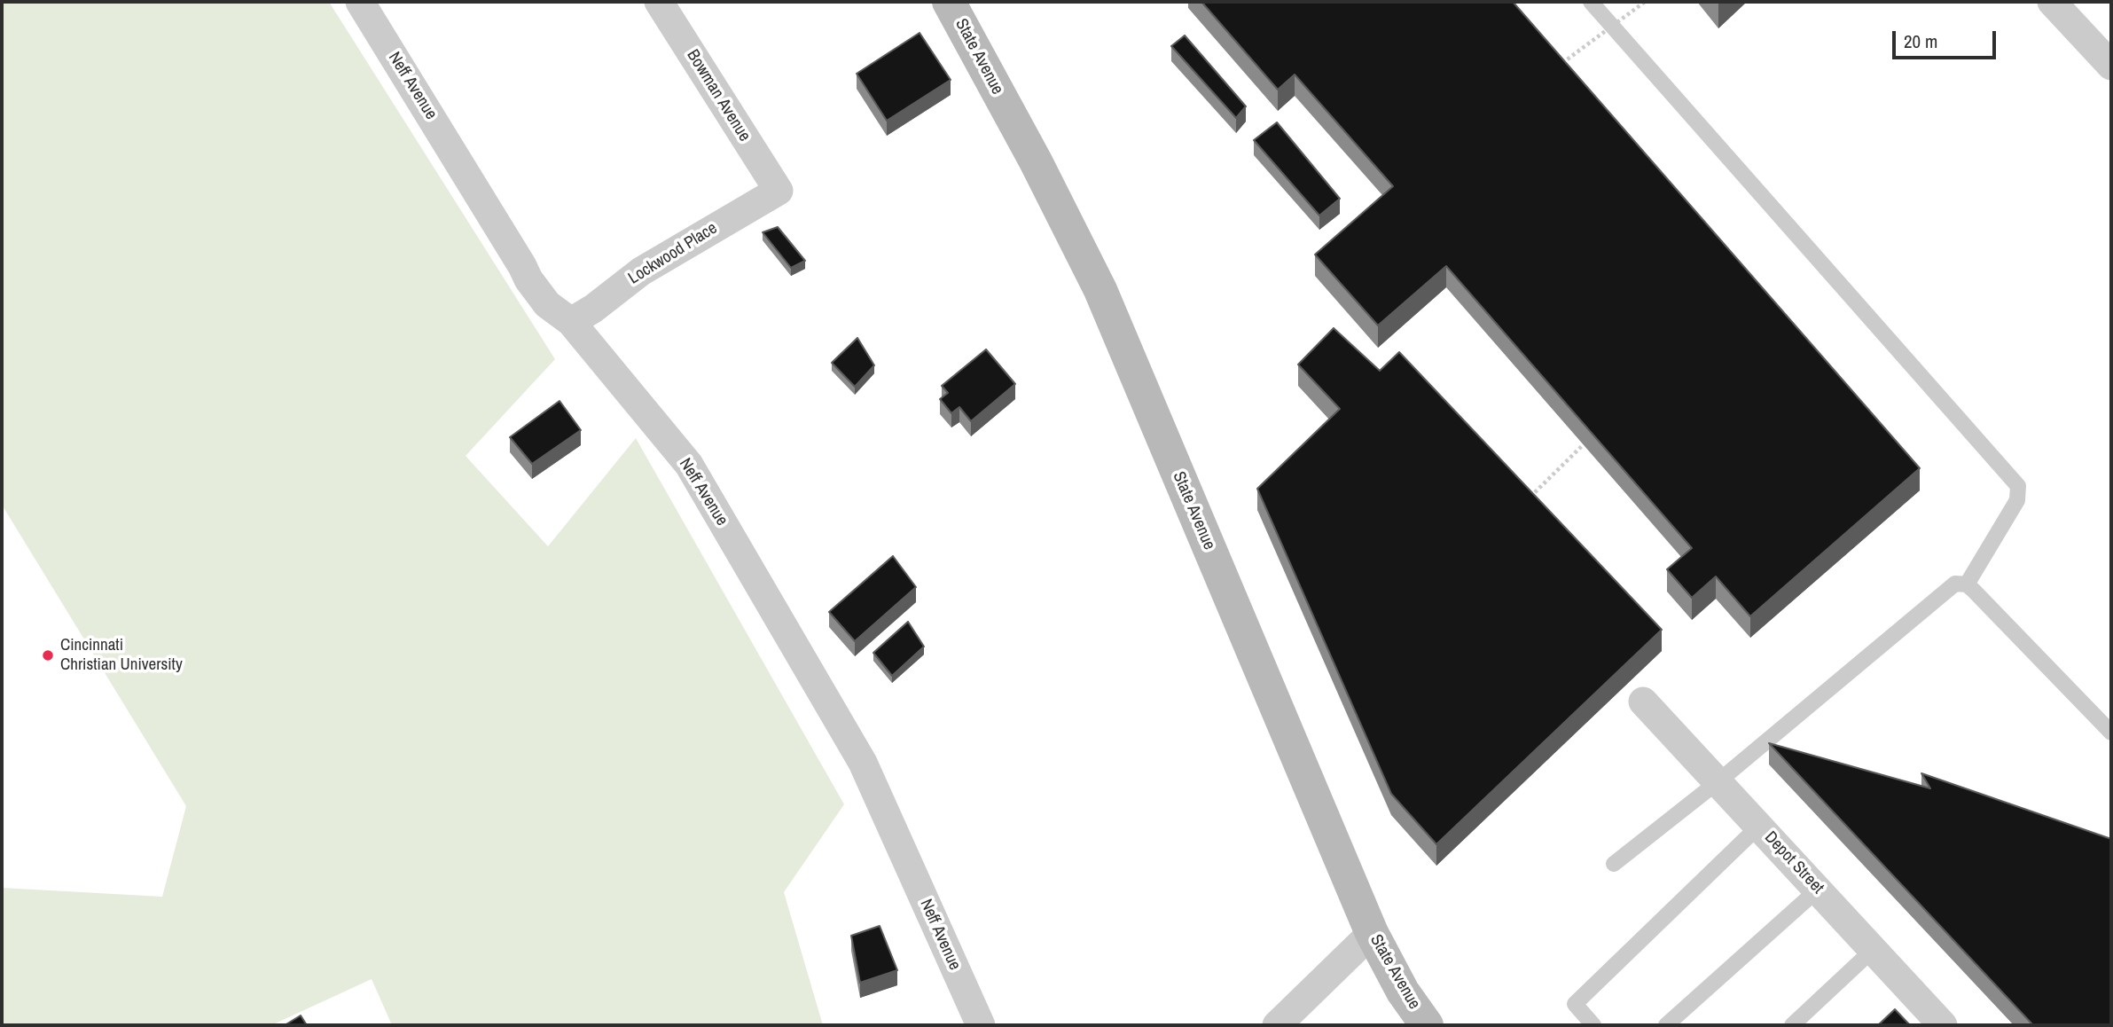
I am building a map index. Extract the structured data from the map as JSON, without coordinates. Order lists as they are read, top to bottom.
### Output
{
  "streets": {
    "main road": ["State Avenue"],
    "street": [
      "Neff Avenue",
      "Bowman Avenue",
      "Lockwood Place",
      "Depot Street"
    ]
  },
  "crossings": [
    ["Neff Avenue", "Lockwood Place"],
    ["Bowman Avenue", "Lockwood Place"]
  ],
  "places": ["Cincinnati Christian University"],
  "scale_bar": "20 m"
}
